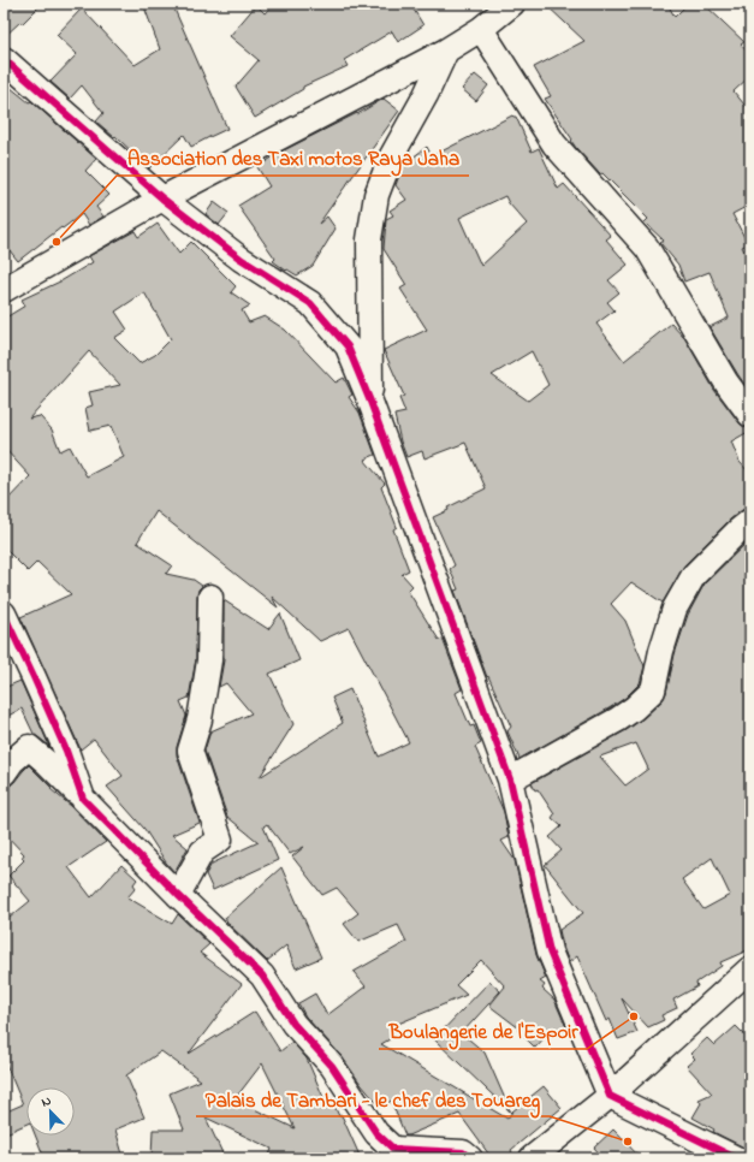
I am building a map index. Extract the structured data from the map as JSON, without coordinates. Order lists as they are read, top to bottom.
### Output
{
  "places": ["Association des Taxi motos Raya Jaha", "Boulangerie de l'Espoir", "Palais de Tambari - le chef des Touareg"],
  "north": "top left"
}
